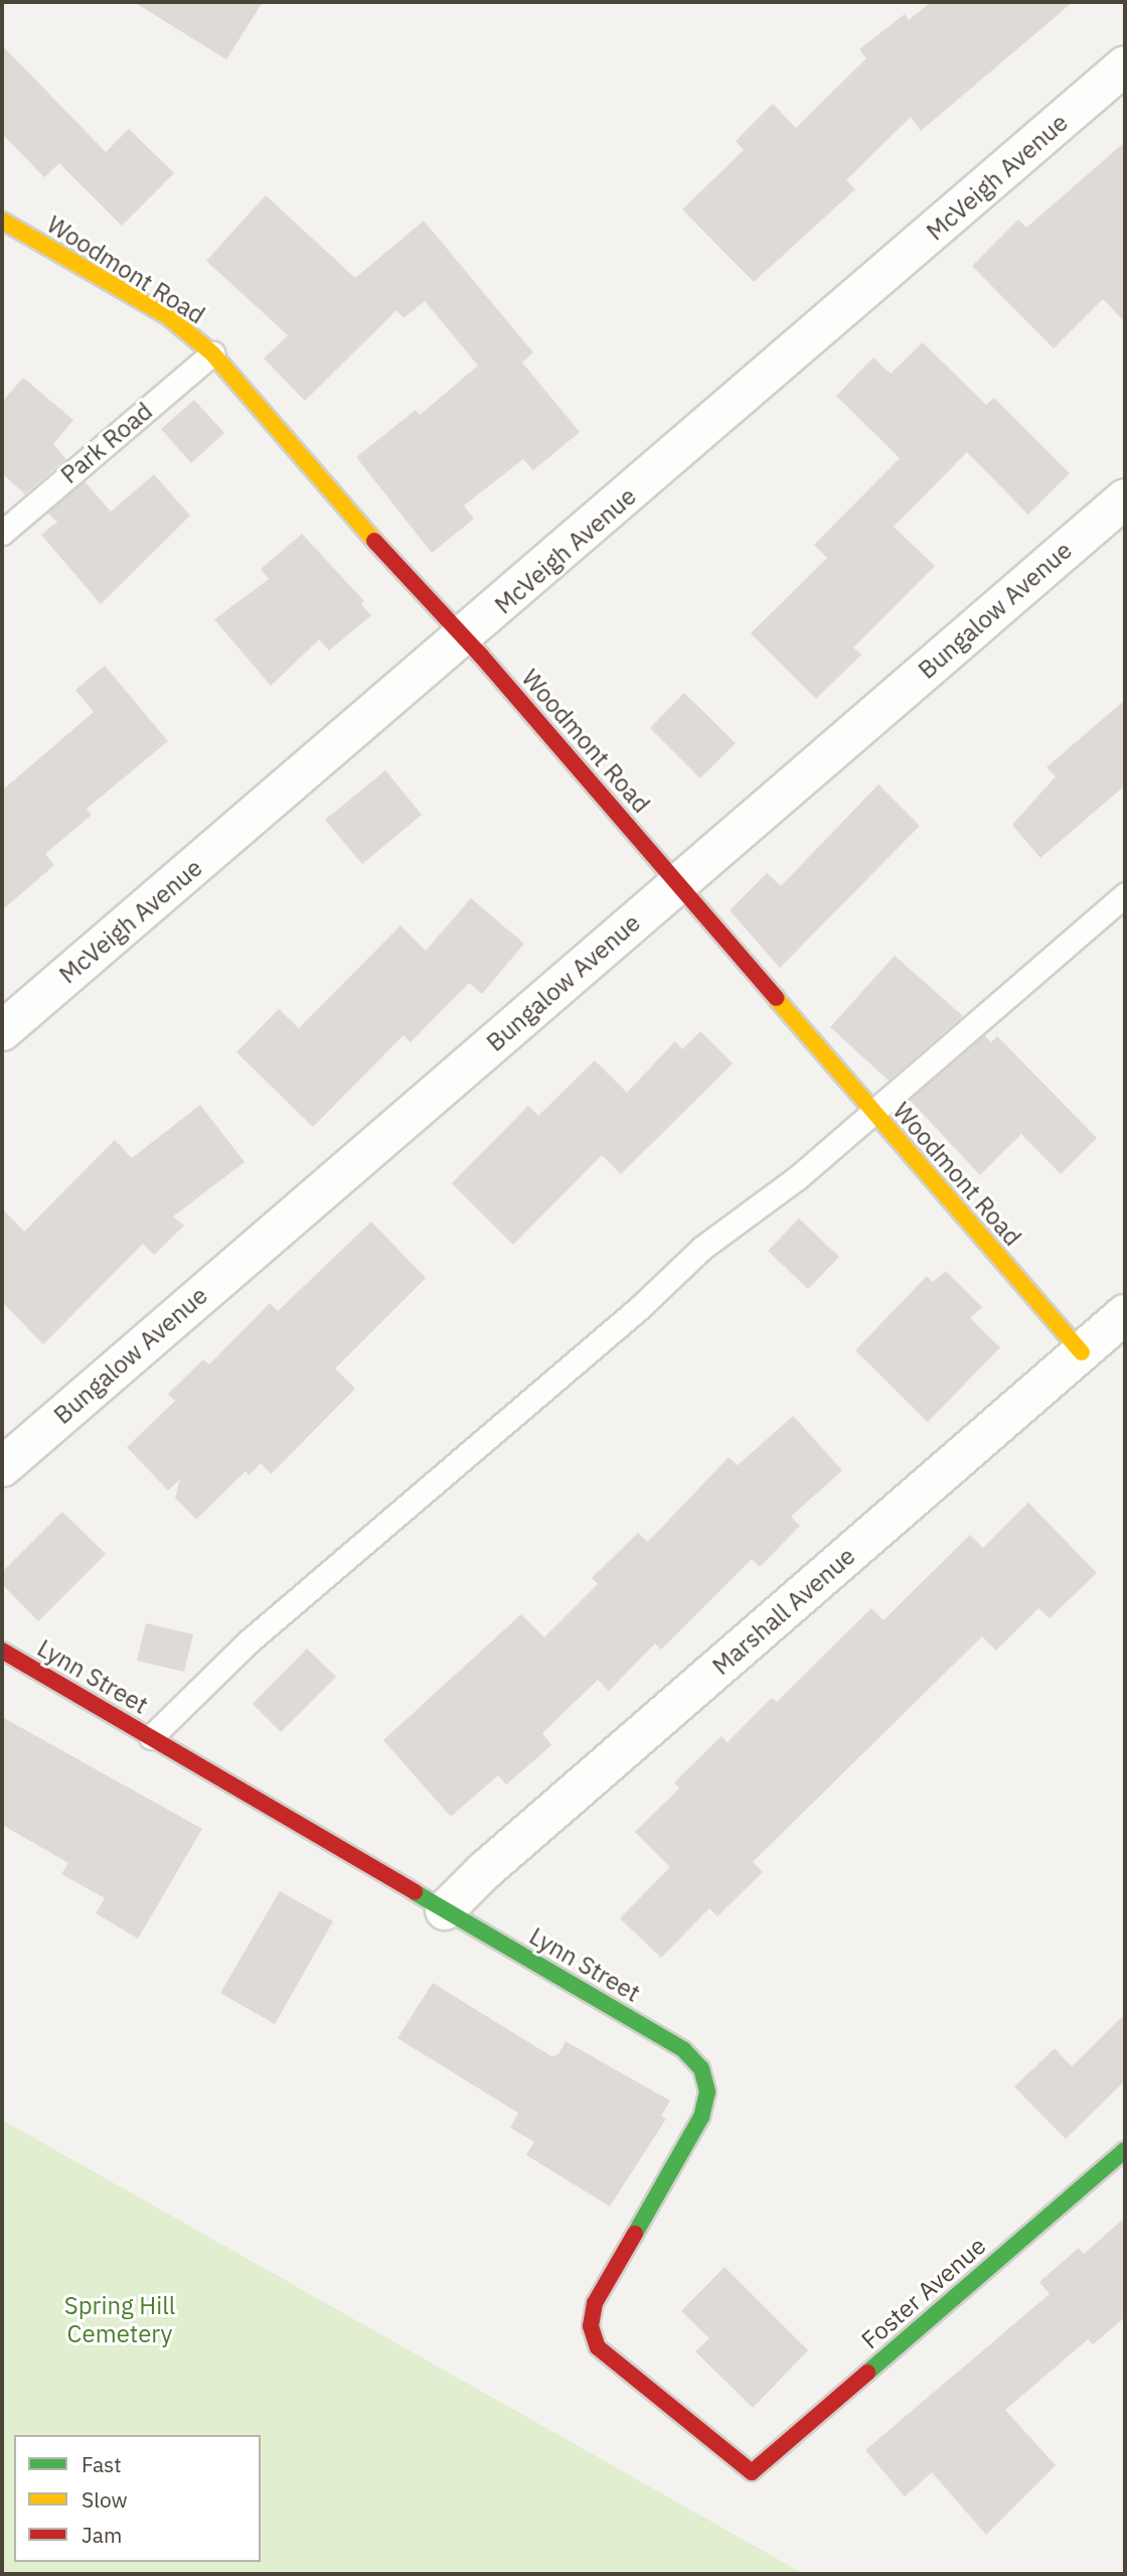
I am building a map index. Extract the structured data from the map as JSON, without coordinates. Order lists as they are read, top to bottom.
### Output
{
  "streets": {
    "street": [
      "McVeigh Avenue",
      "Woodmont Road",
      "Bungalow Avenue",
      "Marshall Avenue",
      "Lynn Street",
      "Foster Avenue"
    ],
    "lane": ["Park Road"]
  },
  "crossings": [
    ["McVeigh Avenue", "Woodmont Road"],
    ["Woodmont Road", "Park Road"],
    ["Woodmont Road", "Bungalow Avenue"],
    ["Woodmont Road", "Marshall Avenue"],
    ["Marshall Avenue", "Lynn Street"],
    ["Lynn Street", "Foster Avenue"]
  ],
  "parks": ["Spring Hill Cemetery"],
  "legend": ["Fast", "Slow", "Jam"]
}
